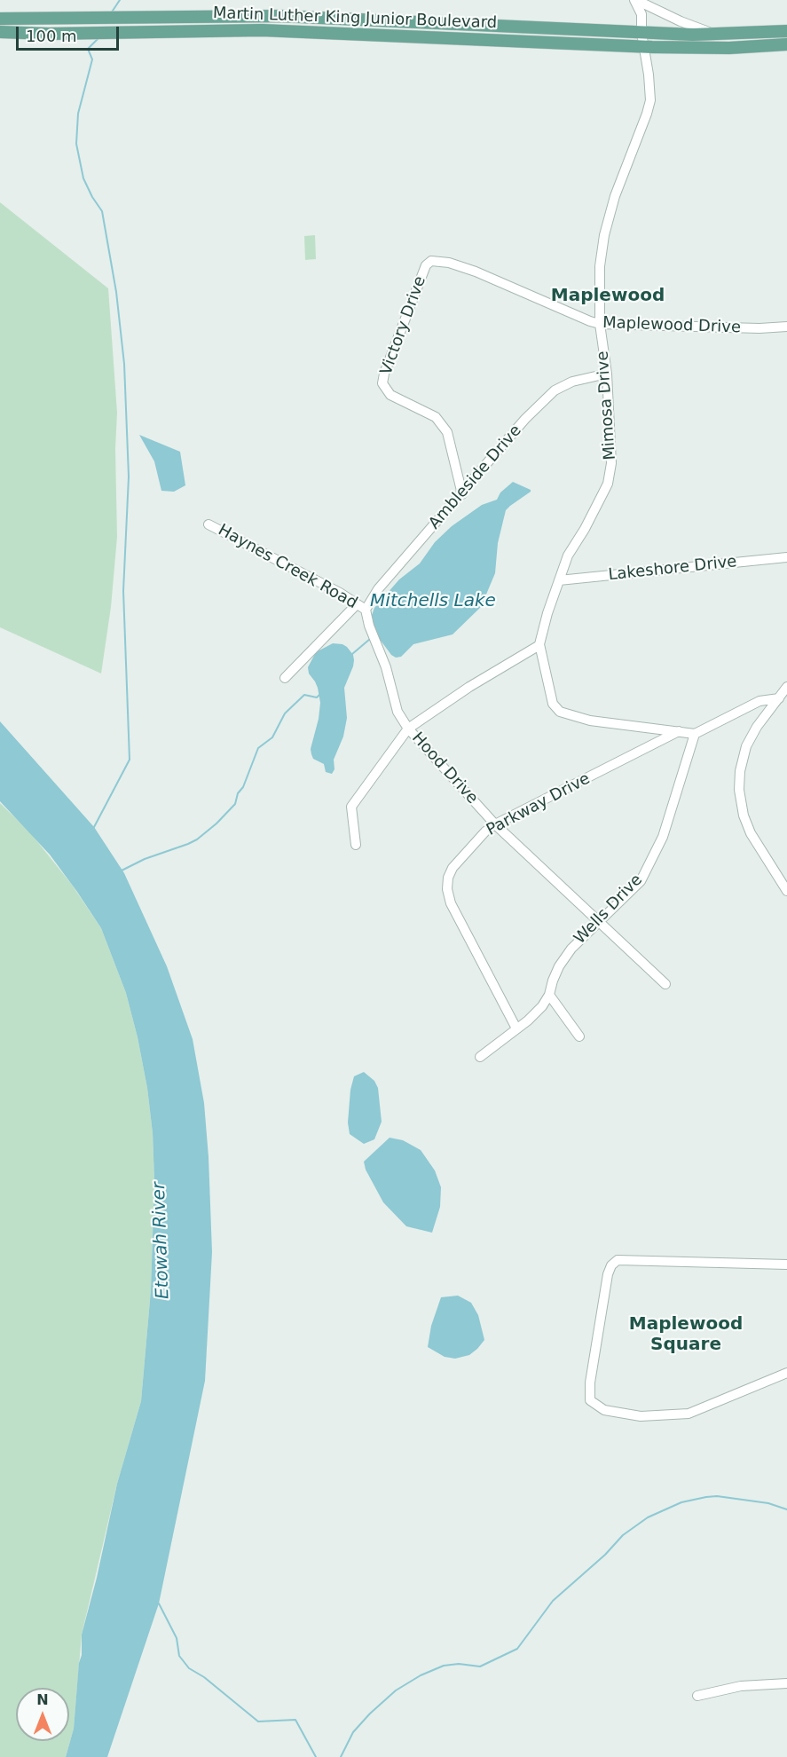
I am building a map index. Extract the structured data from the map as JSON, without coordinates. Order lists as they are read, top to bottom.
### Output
{
  "streets": {
    "main road": ["Martin Luther King Junior Boulevard"],
    "street": [
      "Victory Drive",
      "Maplewood Drive",
      "Mimosa Drive",
      "Ambleside Drive",
      "Haynes Creek Road",
      "Lakeshore Drive",
      "Hood Drive",
      "Parkway Drive",
      "Wells Drive"
    ]
  },
  "crossings": [
    ["Martin Luther King Junior Boulevard", "Mimosa Drive"],
    ["Victory Drive", "Maplewood Drive"],
    ["Victory Drive", "Ambleside Drive"],
    ["Maplewood Drive", "Mimosa Drive"],
    ["Mimosa Drive", "Ambleside Drive"],
    ["Mimosa Drive", "Lakeshore Drive"],
    ["Mimosa Drive", "Parkway Drive"],
    ["Mimosa Drive", "Wells Drive"],
    ["Ambleside Drive", "Haynes Creek Road"],
    ["Hood Drive", "Parkway Drive"],
    ["Hood Drive", "Wells Drive"],
    ["Parkway Drive", "Wells Drive"]
  ],
  "districts": ["Maplewood", "Maplewood Square"],
  "water": ["Mitchells Lake", "Etowah River"],
  "scale_bar": "100 m",
  "north": "top"
}
